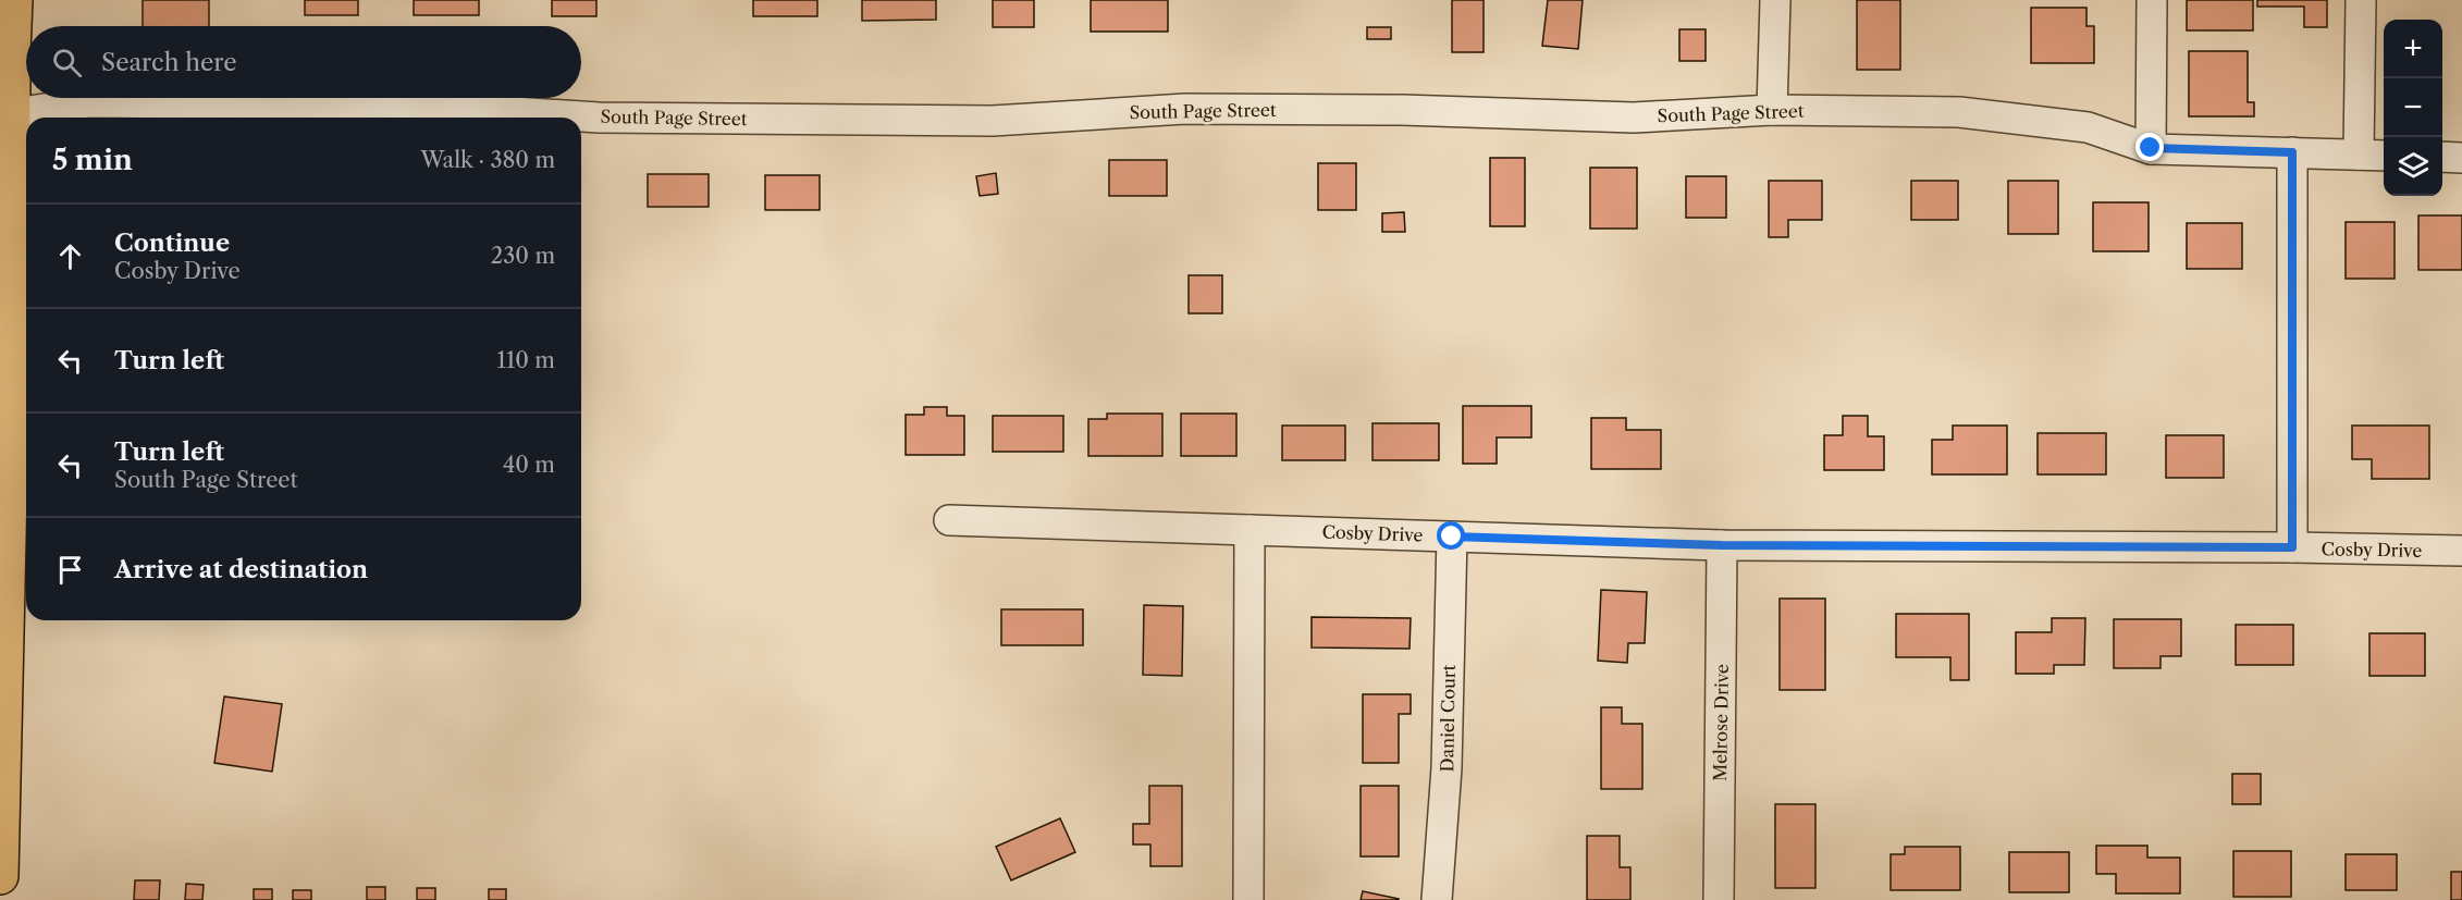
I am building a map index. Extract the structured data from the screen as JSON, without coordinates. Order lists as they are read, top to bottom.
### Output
{
  "streets": {
    "street": [
      "South Page Street",
      "Cosby Drive",
      "Daniel Court",
      "Melrose Drive"
    ]
  },
  "crossings": [
    ["Cosby Drive", "Daniel Court"],
    ["Cosby Drive", "Melrose Drive"]
  ],
  "page": {
    "map_buttons": ["+", "−"],
    "search": "Search here",
    "heading": ["5 min", "Walk · 380 m"],
    "list": [
      ["Continue", "Cosby Drive", "230 m"],
      ["Turn left", "110 m"],
      ["Turn left", "South Page Street", "40 m"],
      "Arrive at destination"
    ]
  }
}
